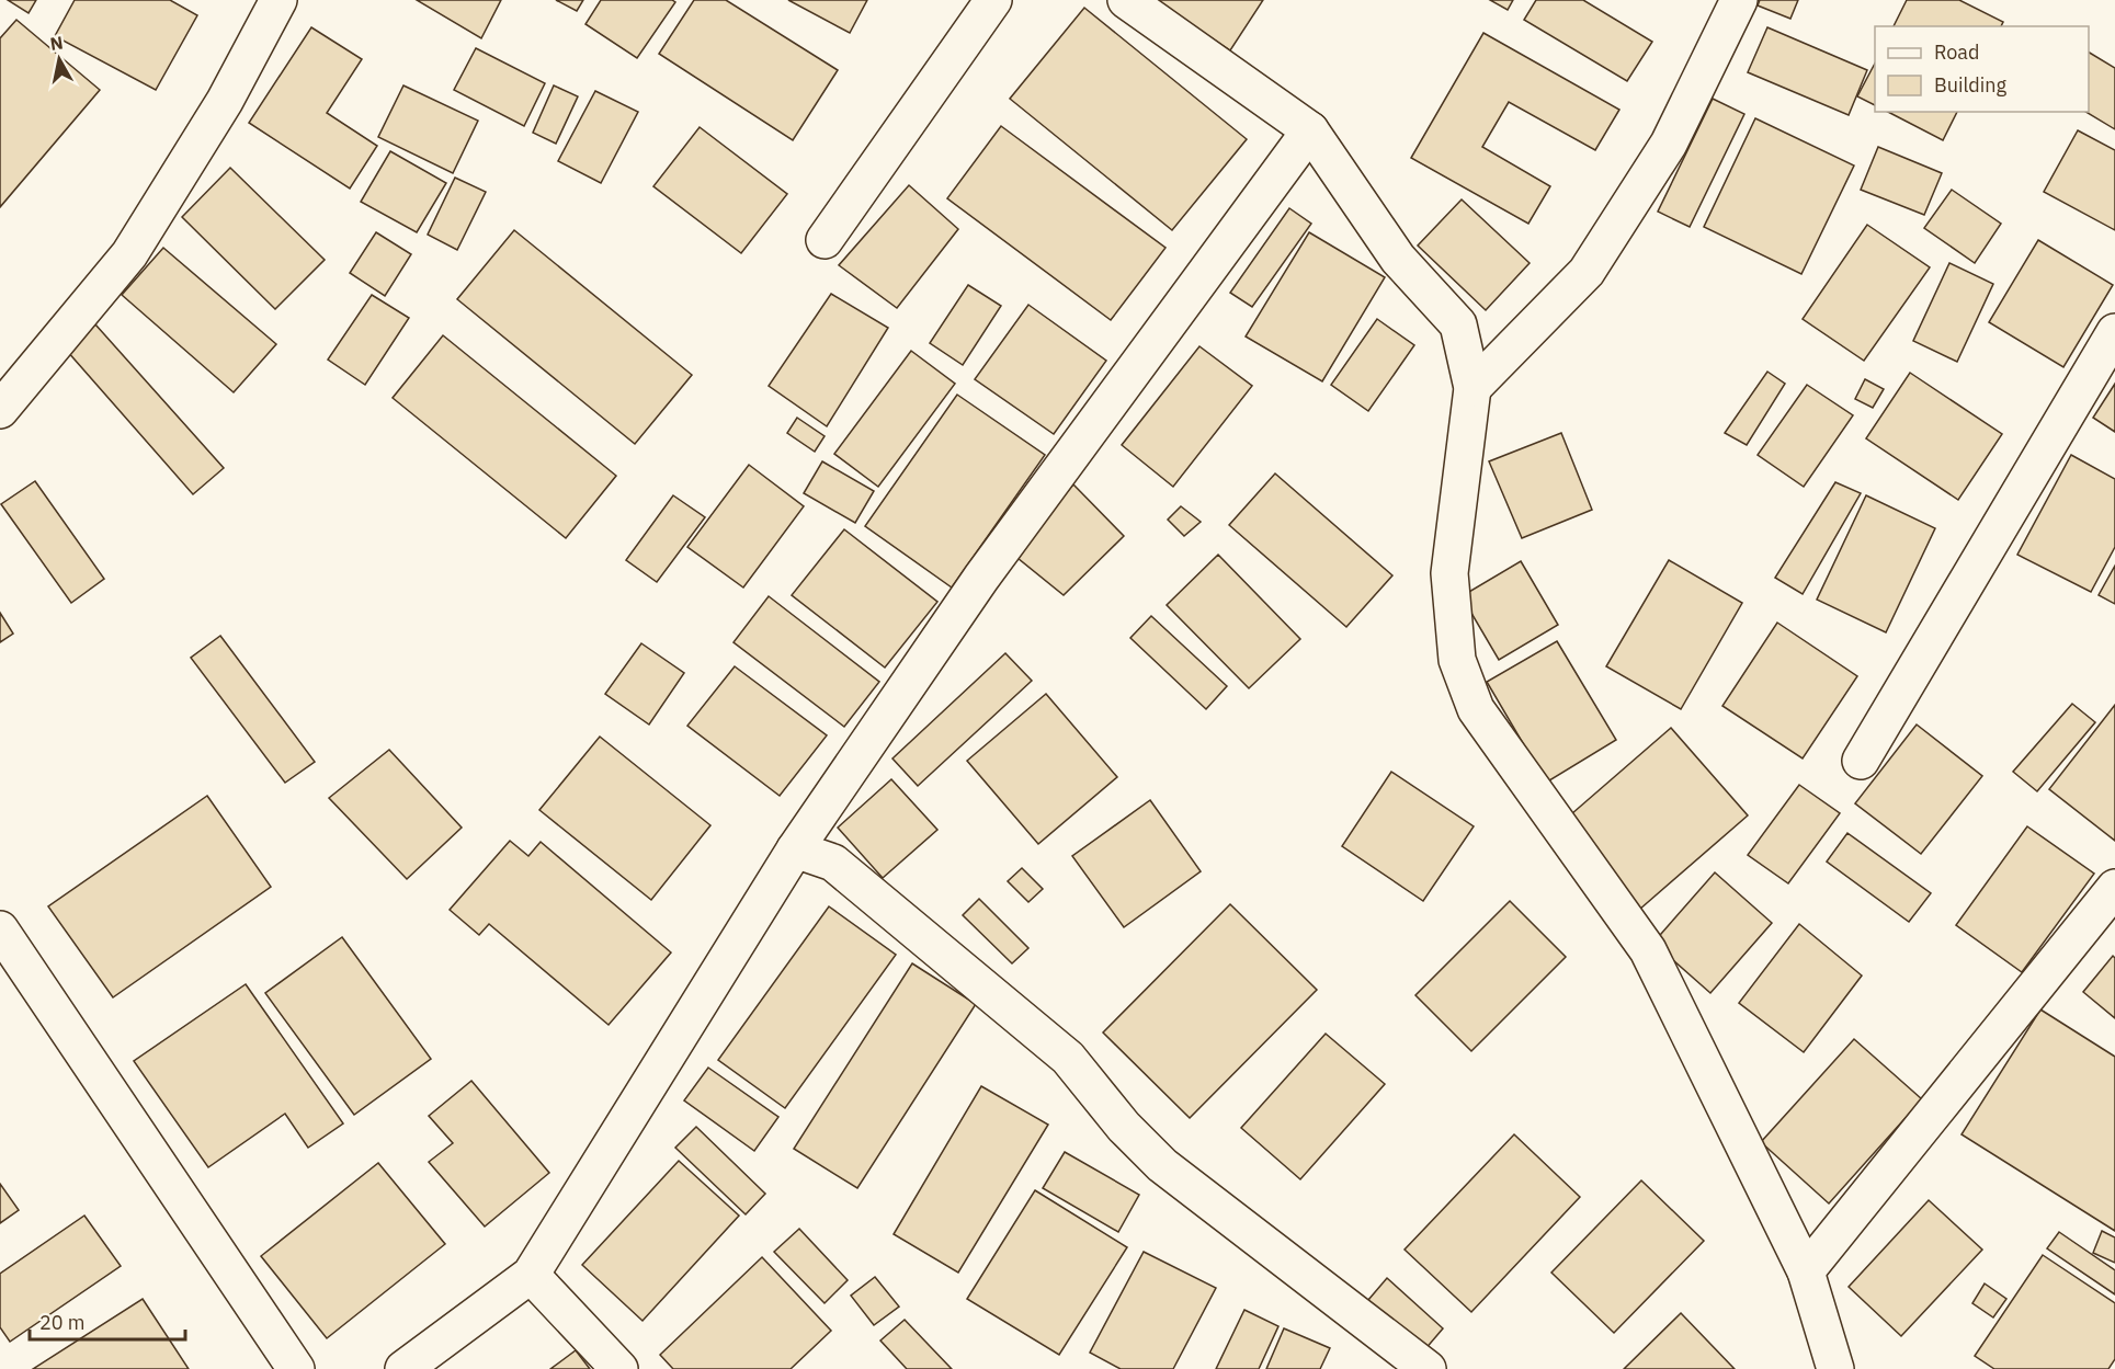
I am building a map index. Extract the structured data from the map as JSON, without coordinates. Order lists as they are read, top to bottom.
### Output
{
  "legend": ["Road", "Building"],
  "scale_bar": "20 m",
  "north": "top"
}
